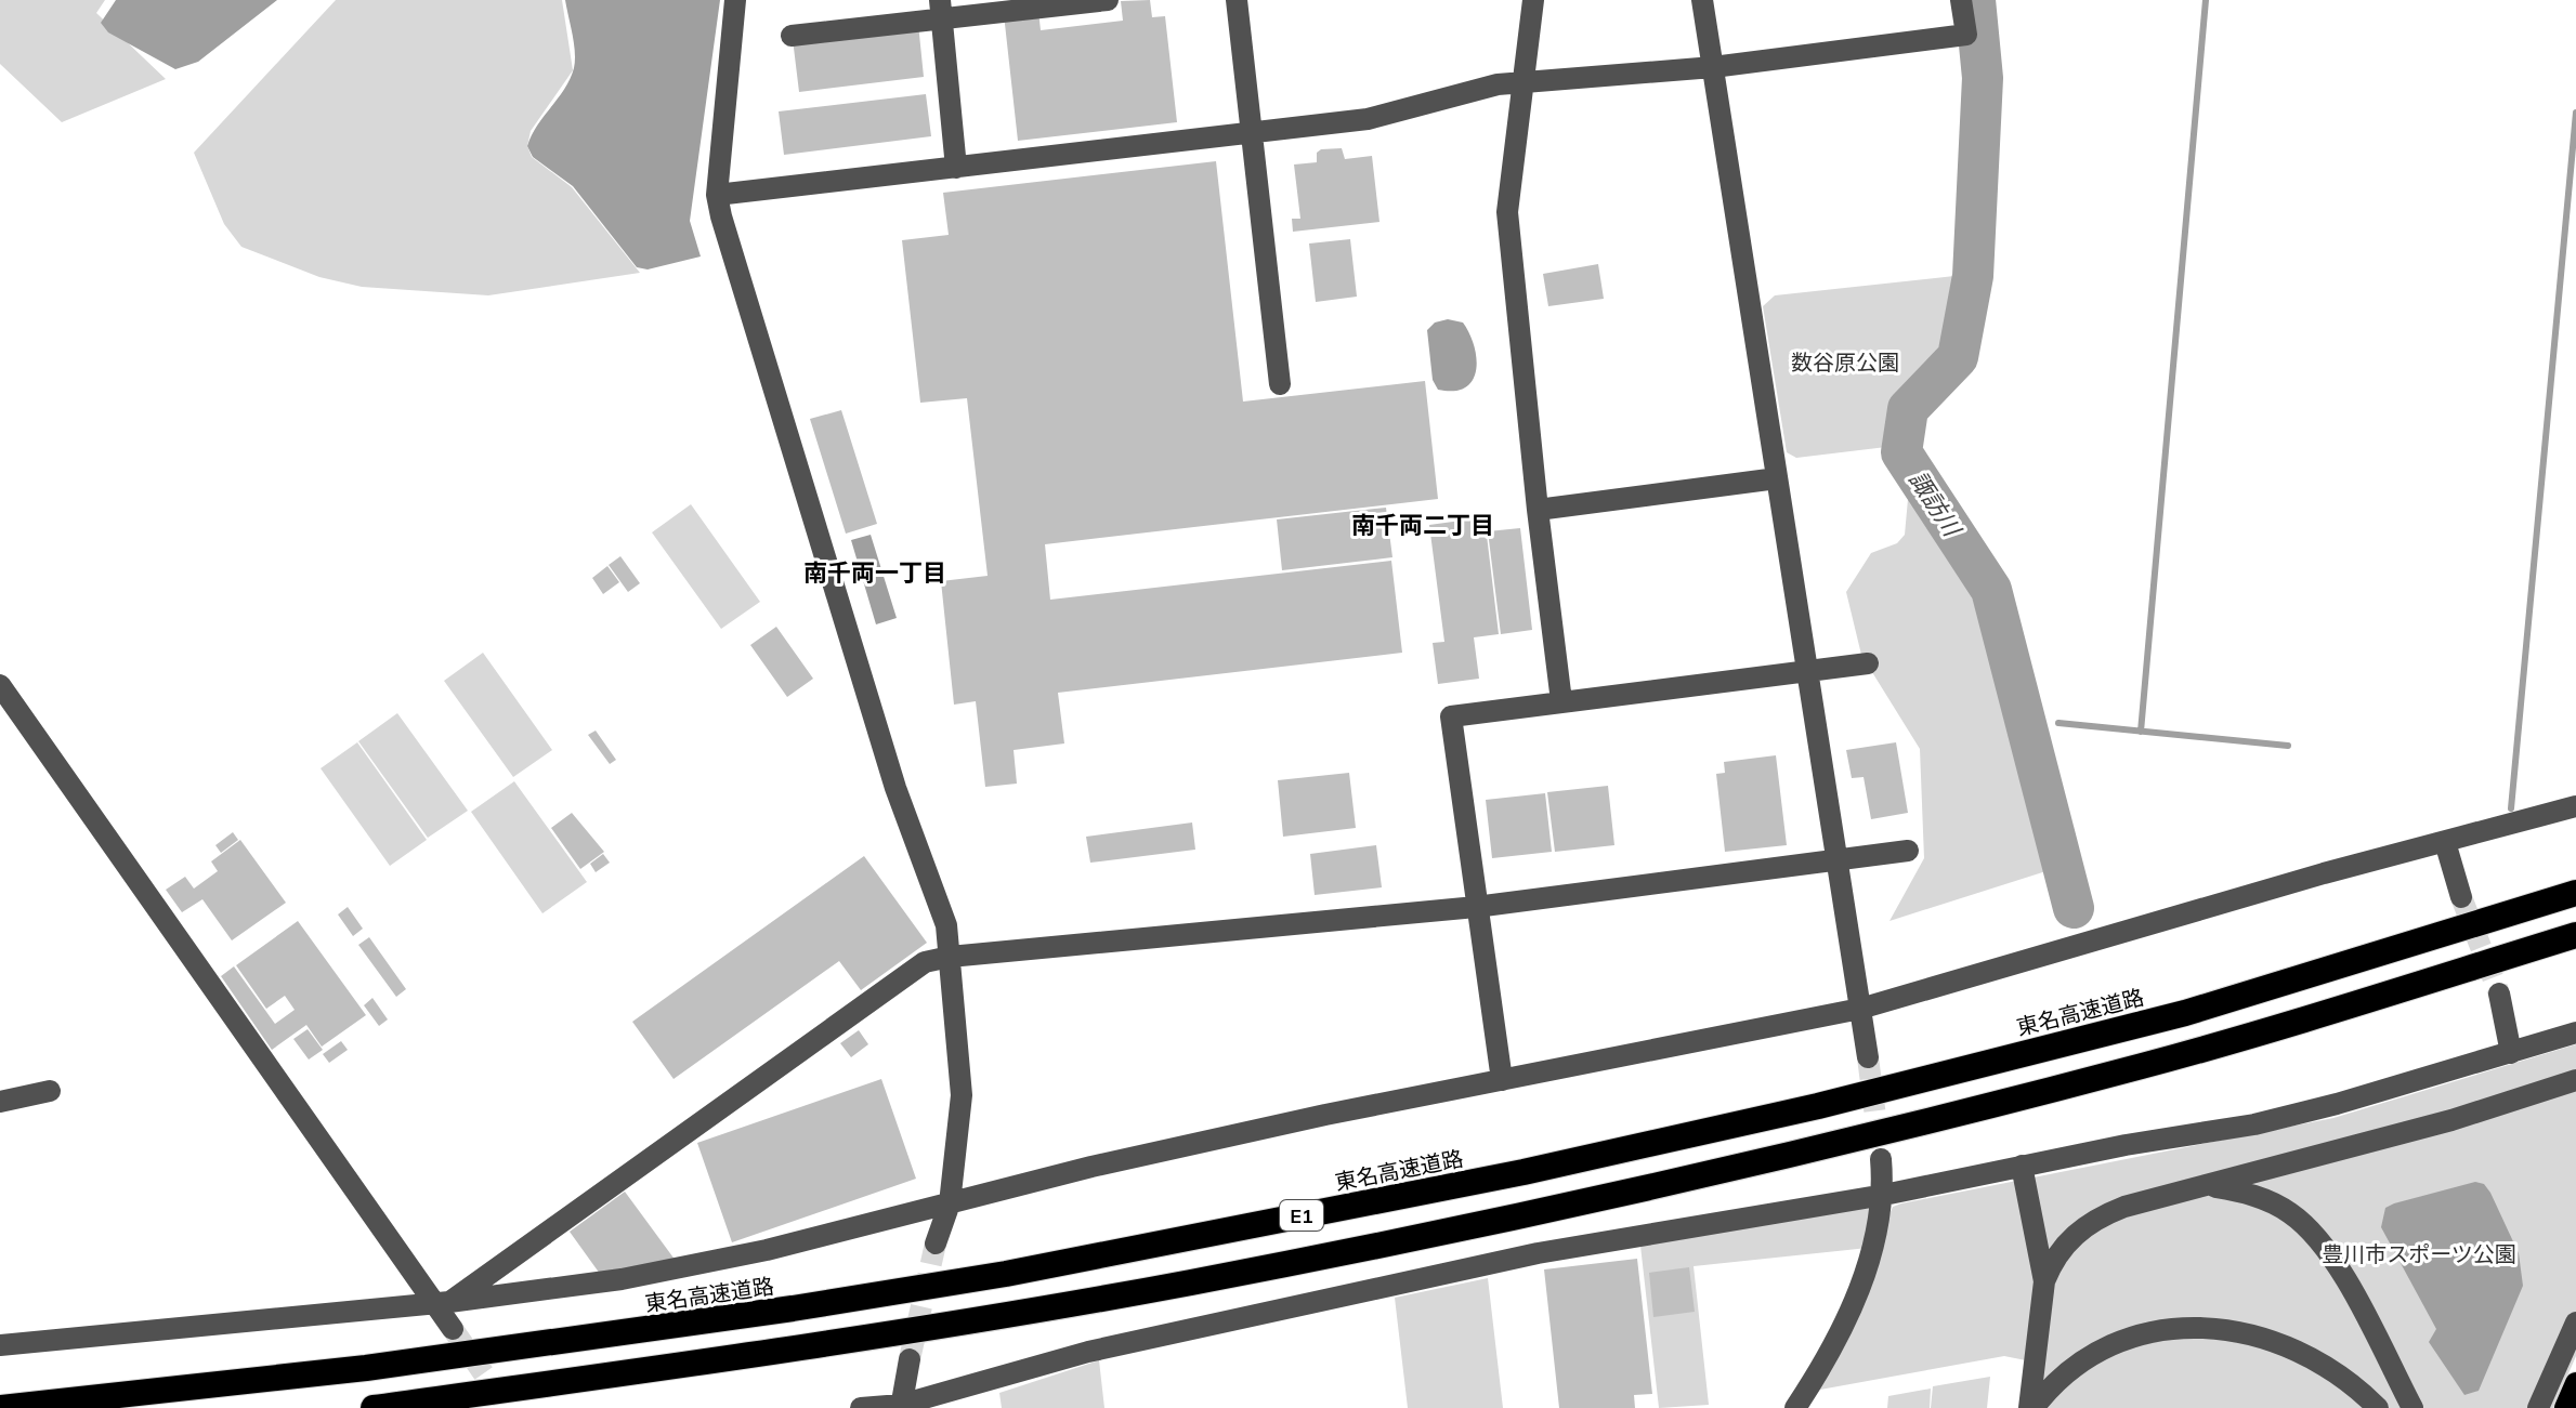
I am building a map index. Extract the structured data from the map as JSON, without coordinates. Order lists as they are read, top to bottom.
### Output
{
  "streets": {
    "highway": ["東名高速道路", "E1"]
  },
  "districts": ["南千両二丁目", "南千両一丁目"],
  "water": ["諏訪川"],
  "parks": ["数谷原公園", "豊川市スポーツ公園"]
}
